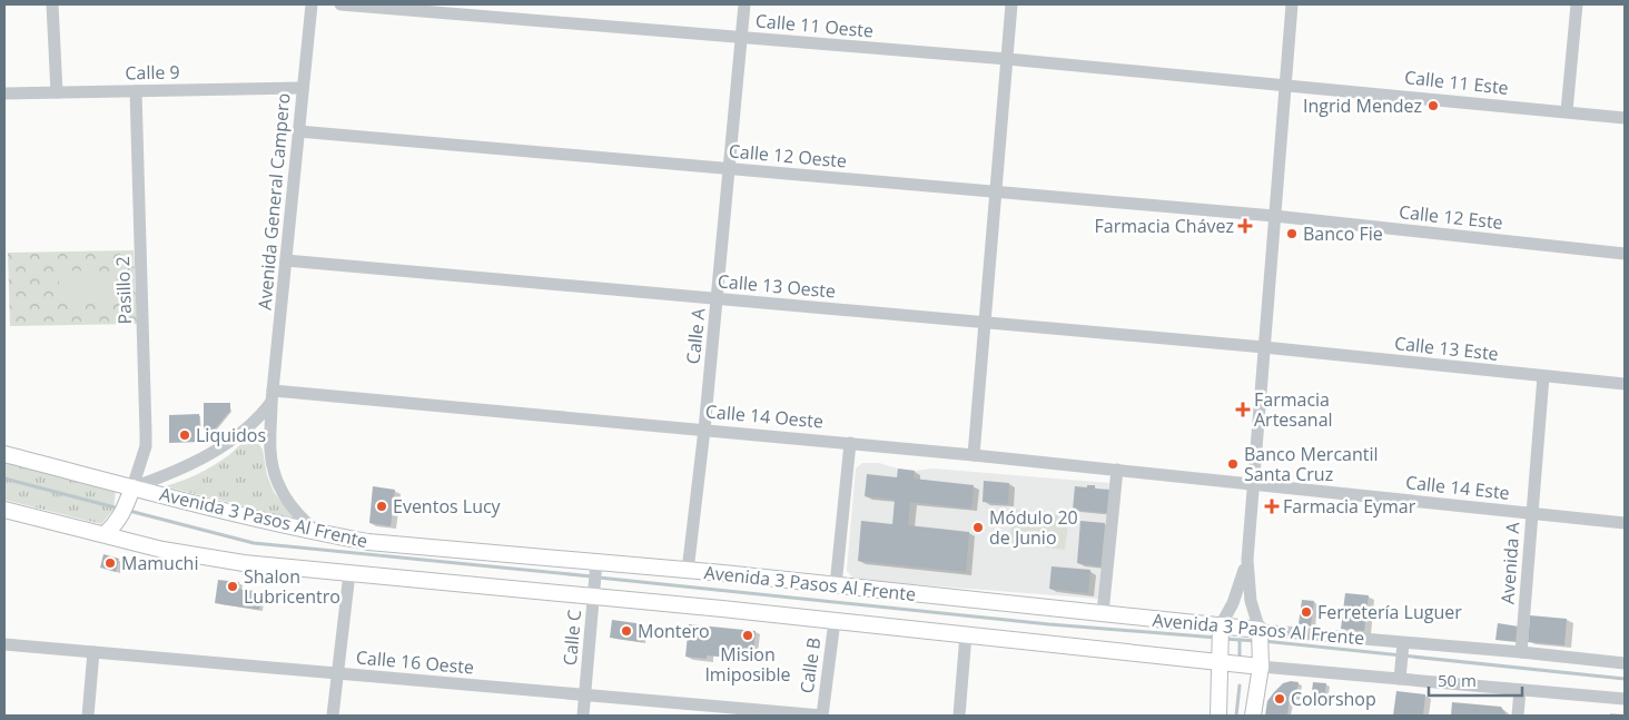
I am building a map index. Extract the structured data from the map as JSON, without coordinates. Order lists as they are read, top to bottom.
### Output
{
  "streets": {
    "main road": ["Avenida 3 Pasos Al Frente"],
    "street": [
      "Calle 11 Oeste",
      "Calle 9",
      "Calle 11 Este",
      "Calle 12 Oeste",
      "Avenida General Campero",
      "Calle 12 Este",
      "Calle 13 Oeste",
      "Pasillo 2",
      "Calle A",
      "Calle 13 Este",
      "Calle 14 Oeste",
      "Calle 14 Este",
      "Avenida A",
      "Calle C",
      "Calle 16 Oeste",
      "Calle B"
    ]
  },
  "crossings": [
    ["Calle 11 Oeste", "Calle 11 Este"],
    ["Calle 11 Oeste", "Calle A"],
    ["Calle 9", "Avenida General Campero"],
    ["Calle 9", "Pasillo 2"],
    ["Calle 12 Oeste", "Avenida General Campero"],
    ["Calle 12 Oeste", "Calle 12 Este"],
    ["Calle 12 Oeste", "Calle A"],
    ["Avenida General Campero", "Calle 13 Oeste"],
    ["Avenida General Campero", "Calle 14 Oeste"],
    ["Avenida General Campero", "Avenida 3 Pasos Al Frente"],
    ["Calle 13 Oeste", "Calle A"],
    ["Calle 13 Oeste", "Calle 13 Este"],
    ["Pasillo 2", "Avenida 3 Pasos Al Frente"],
    ["Calle A", "Calle 14 Oeste"],
    ["Calle A", "Avenida 3 Pasos Al Frente"],
    ["Calle 13 Este", "Avenida A"],
    ["Calle 14 Oeste", "Calle 14 Este"],
    ["Calle 14 Este", "Avenida A"],
    ["Avenida 3 Pasos Al Frente", "Avenida A"],
    ["Avenida 3 Pasos Al Frente", "Calle C"],
    ["Avenida 3 Pasos Al Frente", "Calle B"],
    ["Calle C", "Calle 16 Oeste"],
    ["Calle 16 Oeste", "Calle B"]
  ],
  "places": {
    "other": [
      "Ingrid Mendez",
      "Banco Fie",
      "Liquidos",
      "Banco Mercantil Santa Cruz",
      "Eventos Lucy",
      "Módulo 20 de Junio",
      "Mamuchi",
      "Shalon Lubricentro",
      "Ferretería Luguer",
      "Montero",
      "Mision Imiposible",
      "Colorshop"
    ],
    "health": ["Farmacia Chávez", "Farmacia Artesanal", "Farmacia Eymar"]
  },
  "scale_bar": "50 m"
}
